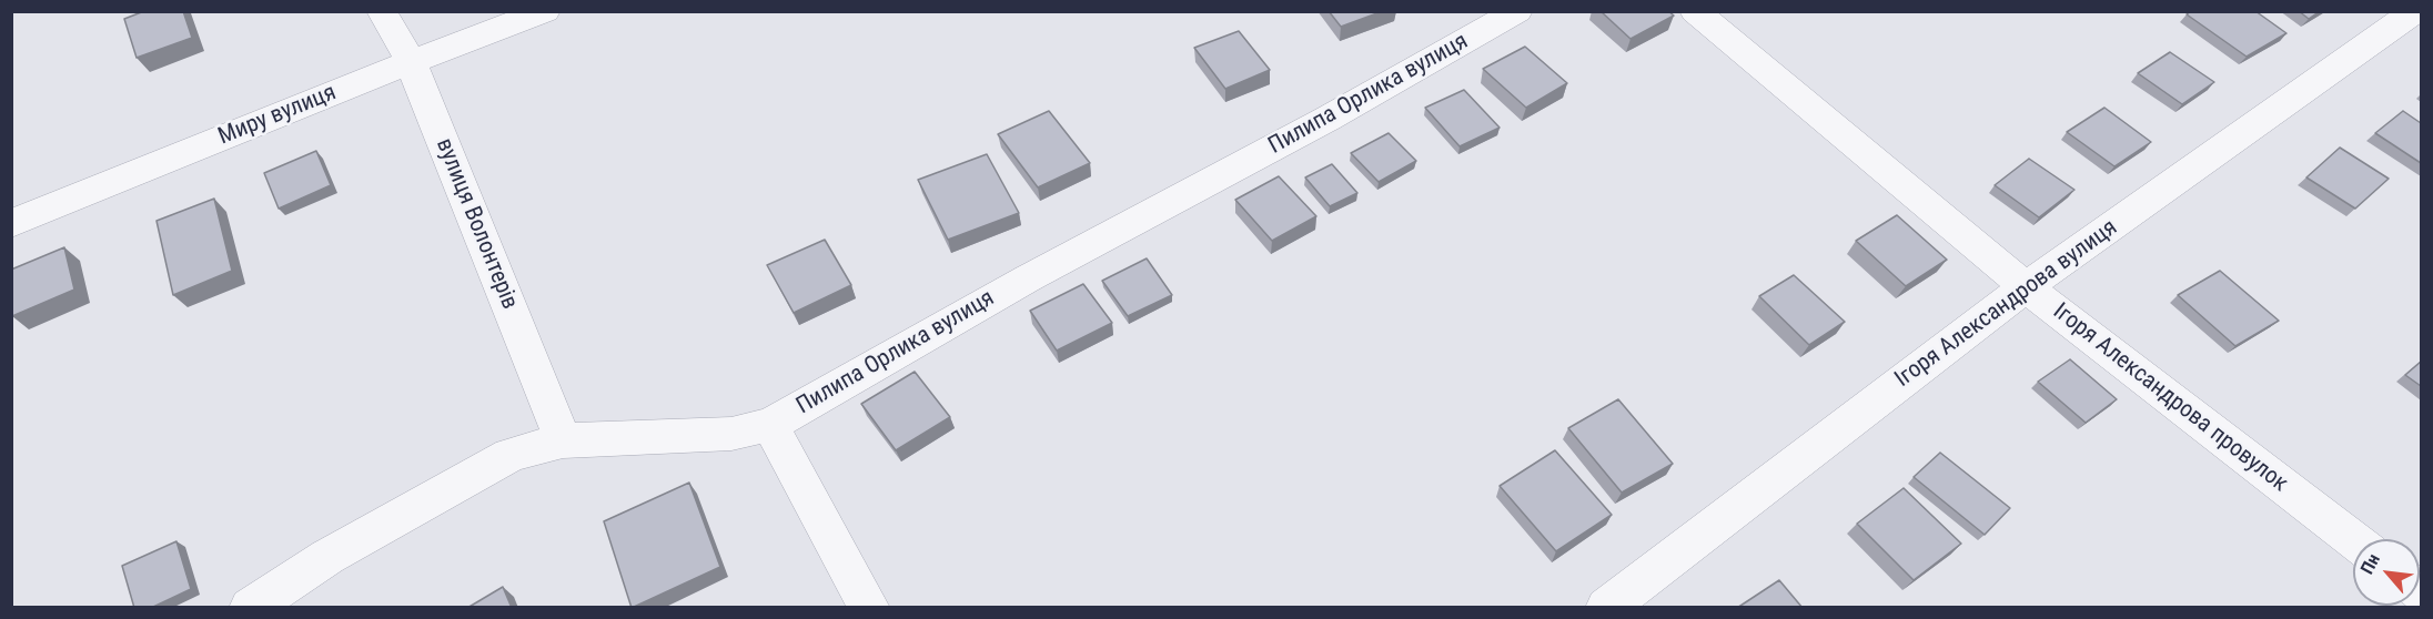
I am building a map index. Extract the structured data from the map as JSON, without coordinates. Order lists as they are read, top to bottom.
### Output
{
  "streets": {
    "street": [
      "Пилипа Орлика вулиця",
      "Миру вулиця",
      "вулиця Волонтерів",
      "Ігоря Александрова вулиця",
      "Ігоря Александрова провулок"
    ]
  },
  "crossings": [
    ["Пилипа Орлика вулиця", "вулиця Волонтерів"],
    ["Миру вулиця", "вулиця Волонтерів"],
    ["Ігоря Александрова вулиця", "Ігоря Александрова провулок"]
  ],
  "north": "top left"
}
